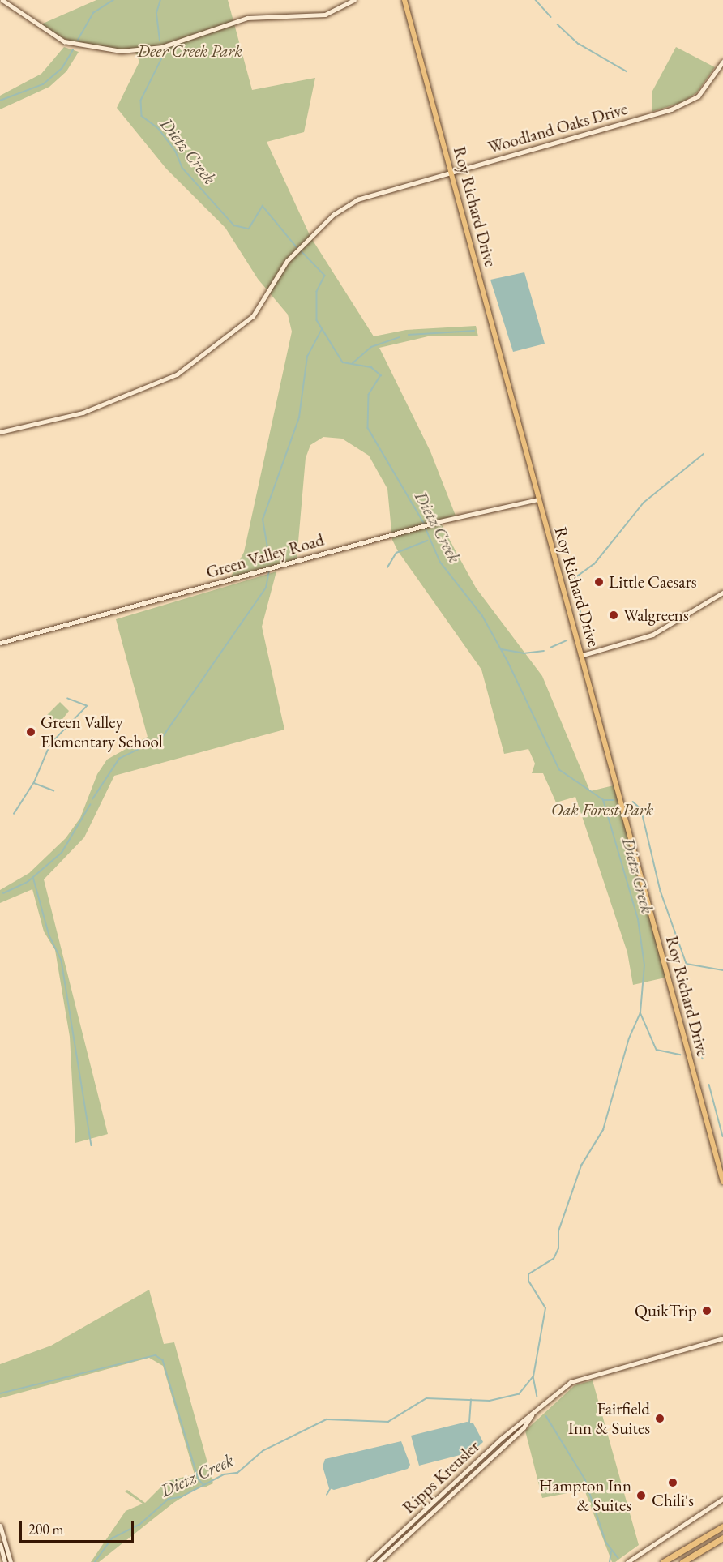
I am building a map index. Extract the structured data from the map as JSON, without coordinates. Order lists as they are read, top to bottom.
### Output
{
  "streets": {
    "main road": ["Roy Richard Drive"],
    "street": ["Woodland Oaks Drive", "Green Valley Road", "Ripps Kreusler"]
  },
  "crossings": [
    ["Woodland Oaks Drive", "Roy Richard Drive"],
    ["Roy Richard Drive", "Green Valley Road"]
  ],
  "water": ["Dietz Creek"],
  "parks": ["Deer Creek Park", "Oak Forest Park"],
  "places": [
    "Little Caesars",
    "Walgreens",
    "Green Valley Elementary School",
    "QuikTrip",
    "Fairfield Inn & Suites",
    "Chili's",
    "Hampton Inn & Suites"
  ],
  "scale_bar": "200 m"
}
